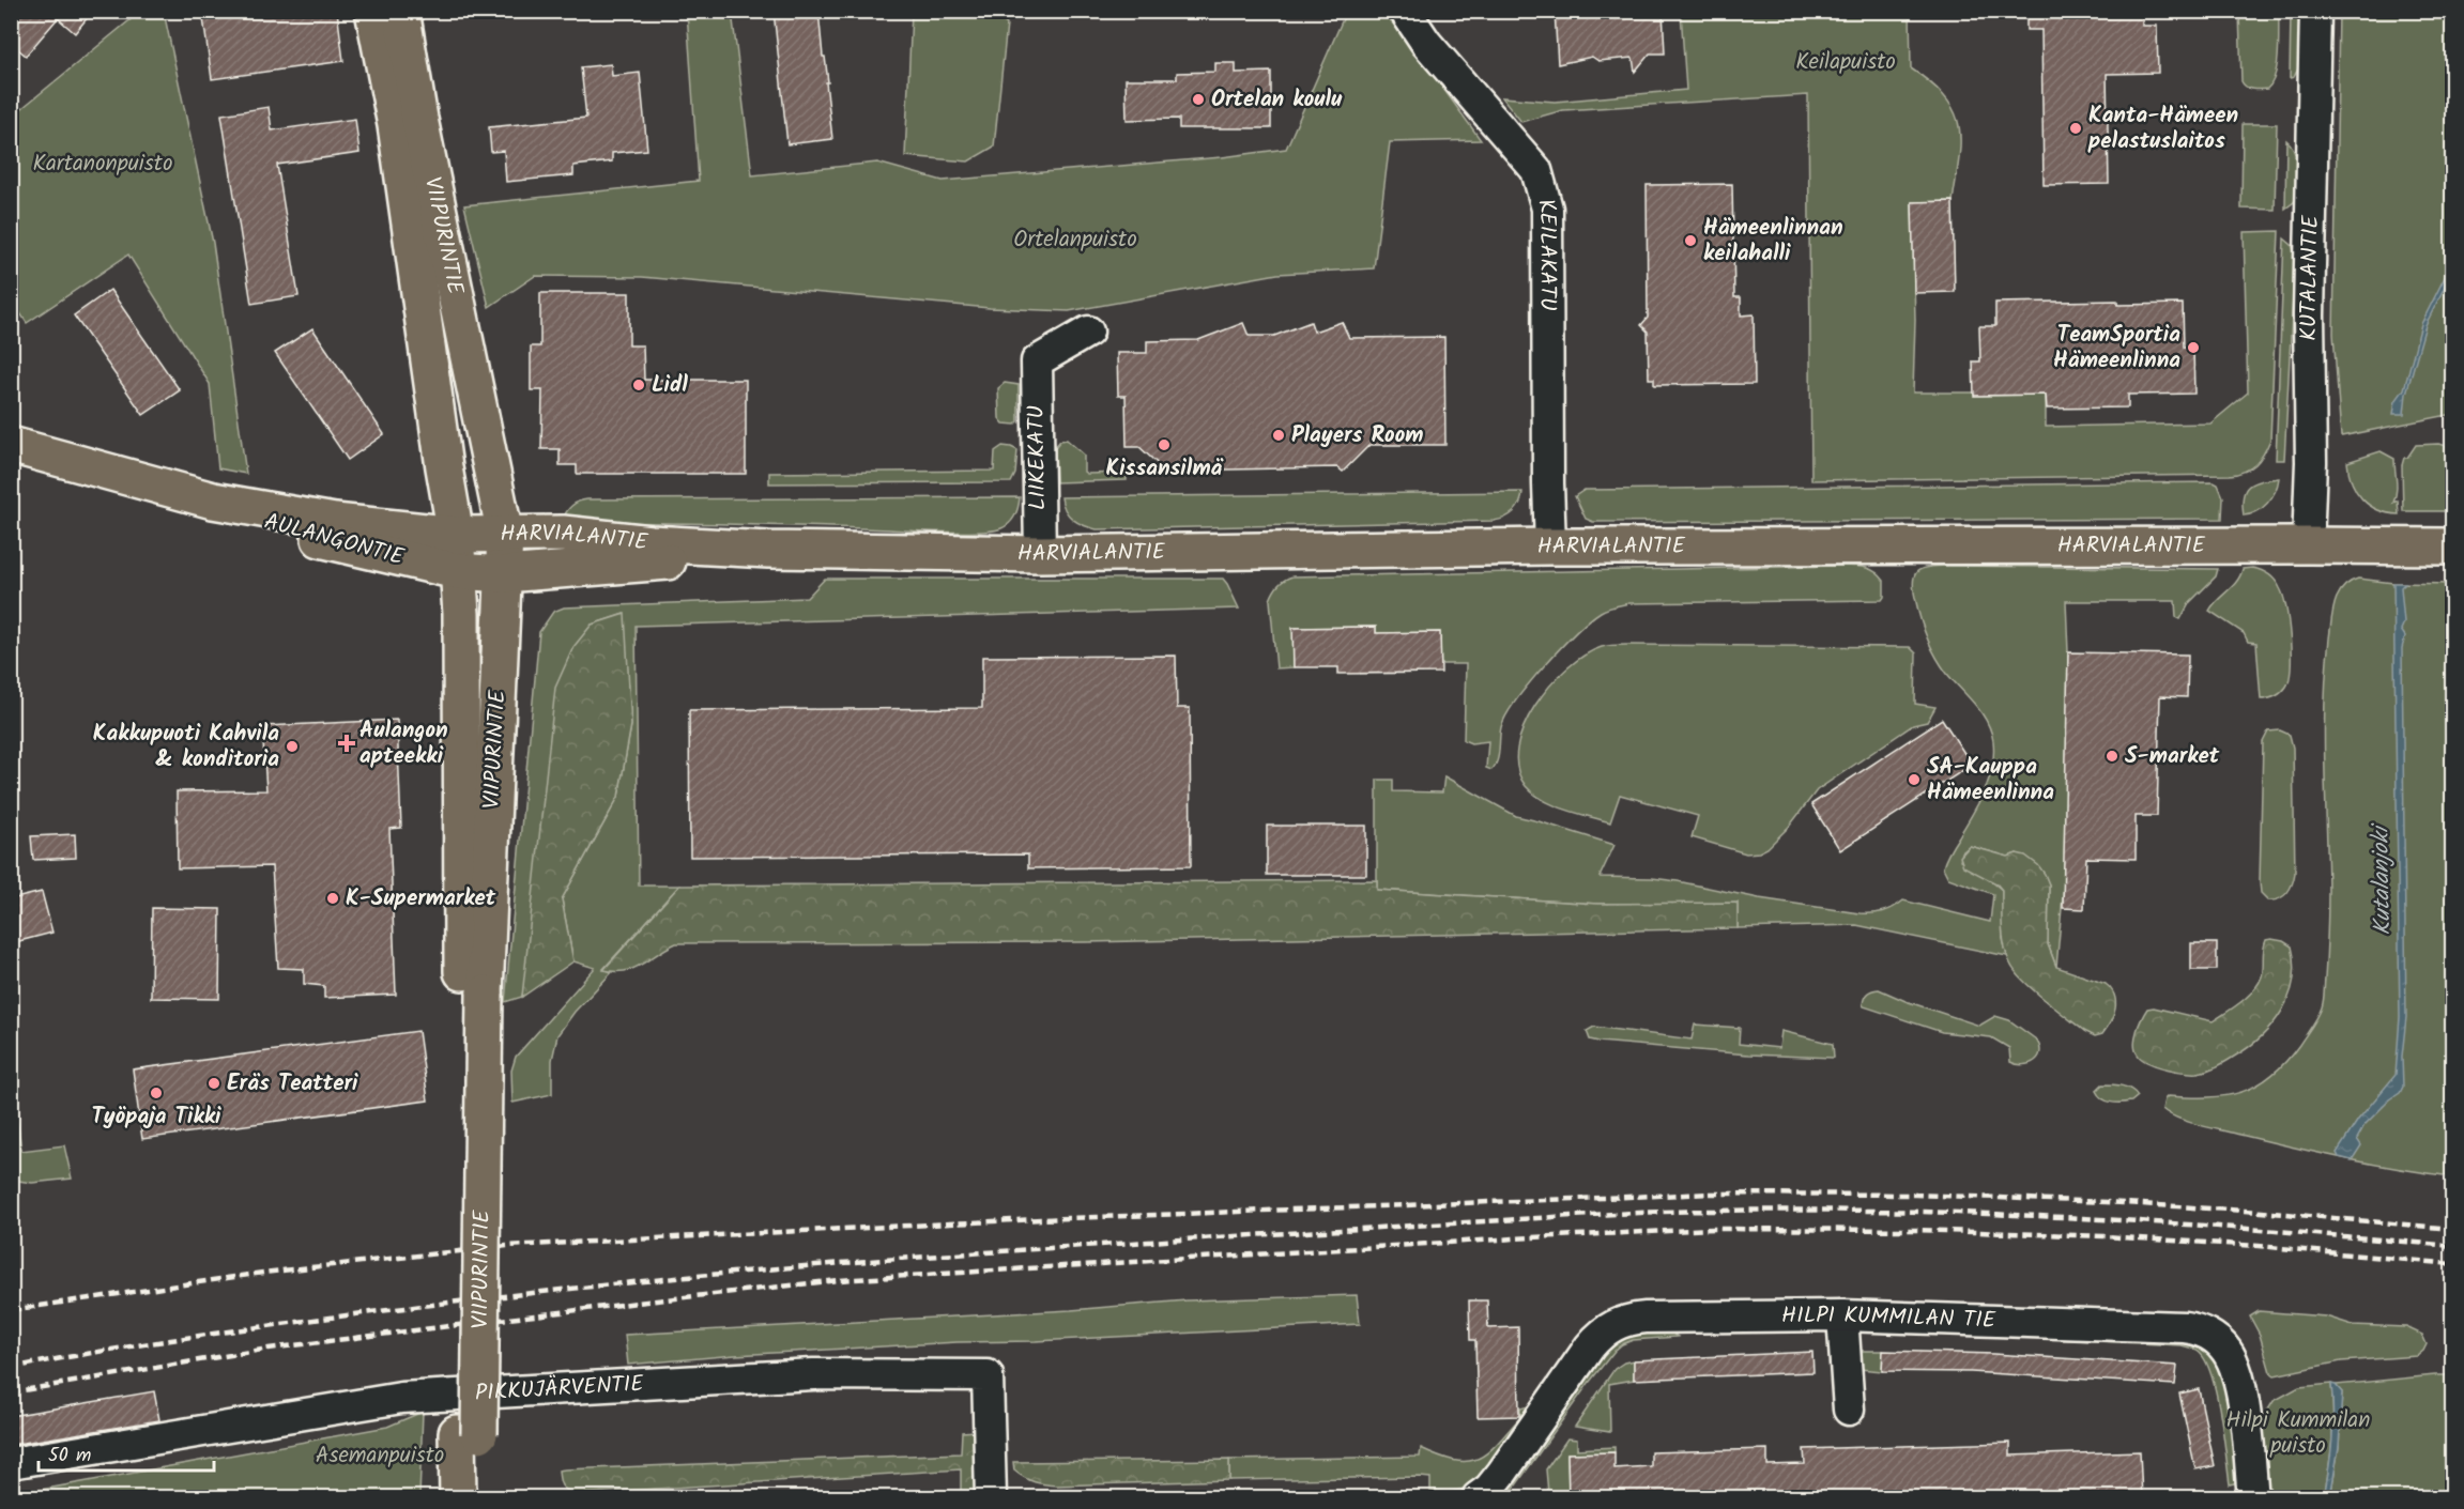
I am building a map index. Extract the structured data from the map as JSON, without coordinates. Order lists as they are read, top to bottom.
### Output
{
  "streets": {
    "main road": ["VIIPURINTIE", "HARVIALANTIE", "AULANGONTIE"],
    "street": [
      "KEILAKATU",
      "KUTALANTIE",
      "LIIKEKATU",
      "HILPI KUMMILAN TIE",
      "PIKKUJÄRVENTIE"
    ]
  },
  "crossings": [
    ["VIIPURINTIE", "HARVIALANTIE"],
    ["VIIPURINTIE", "AULANGONTIE"],
    ["KEILAKATU", "HARVIALANTIE"],
    ["KUTALANTIE", "HARVIALANTIE"],
    ["LIIKEKATU", "HARVIALANTIE"],
    ["HARVIALANTIE", "AULANGONTIE"]
  ],
  "water": ["Kutalanjoki"],
  "parks": [
    "Keilapuisto",
    "Kartanonpuisto",
    "Ortelanpuisto",
    "Hilpi Kummilan puisto",
    "Asemanpuisto"
  ],
  "places": {
    "other": [
      "Ortelan koulu",
      "Kanta-Hämeen pelastuslaitos",
      "Hämeenlinnan keilahalli",
      "TeamSportia Hämeenlinna",
      "Lidl",
      "Players Room",
      "Kissansilmä",
      "Kakkupuoti Kahvila & konditoria",
      "S-market",
      "SA-Kauppa Hämeenlinna",
      "K-Supermarket",
      "Eräs Teatteri",
      "Työpaja Tikki"
    ],
    "health": ["Aulangon apteekki"]
  },
  "scale_bar": "50 m"
}
